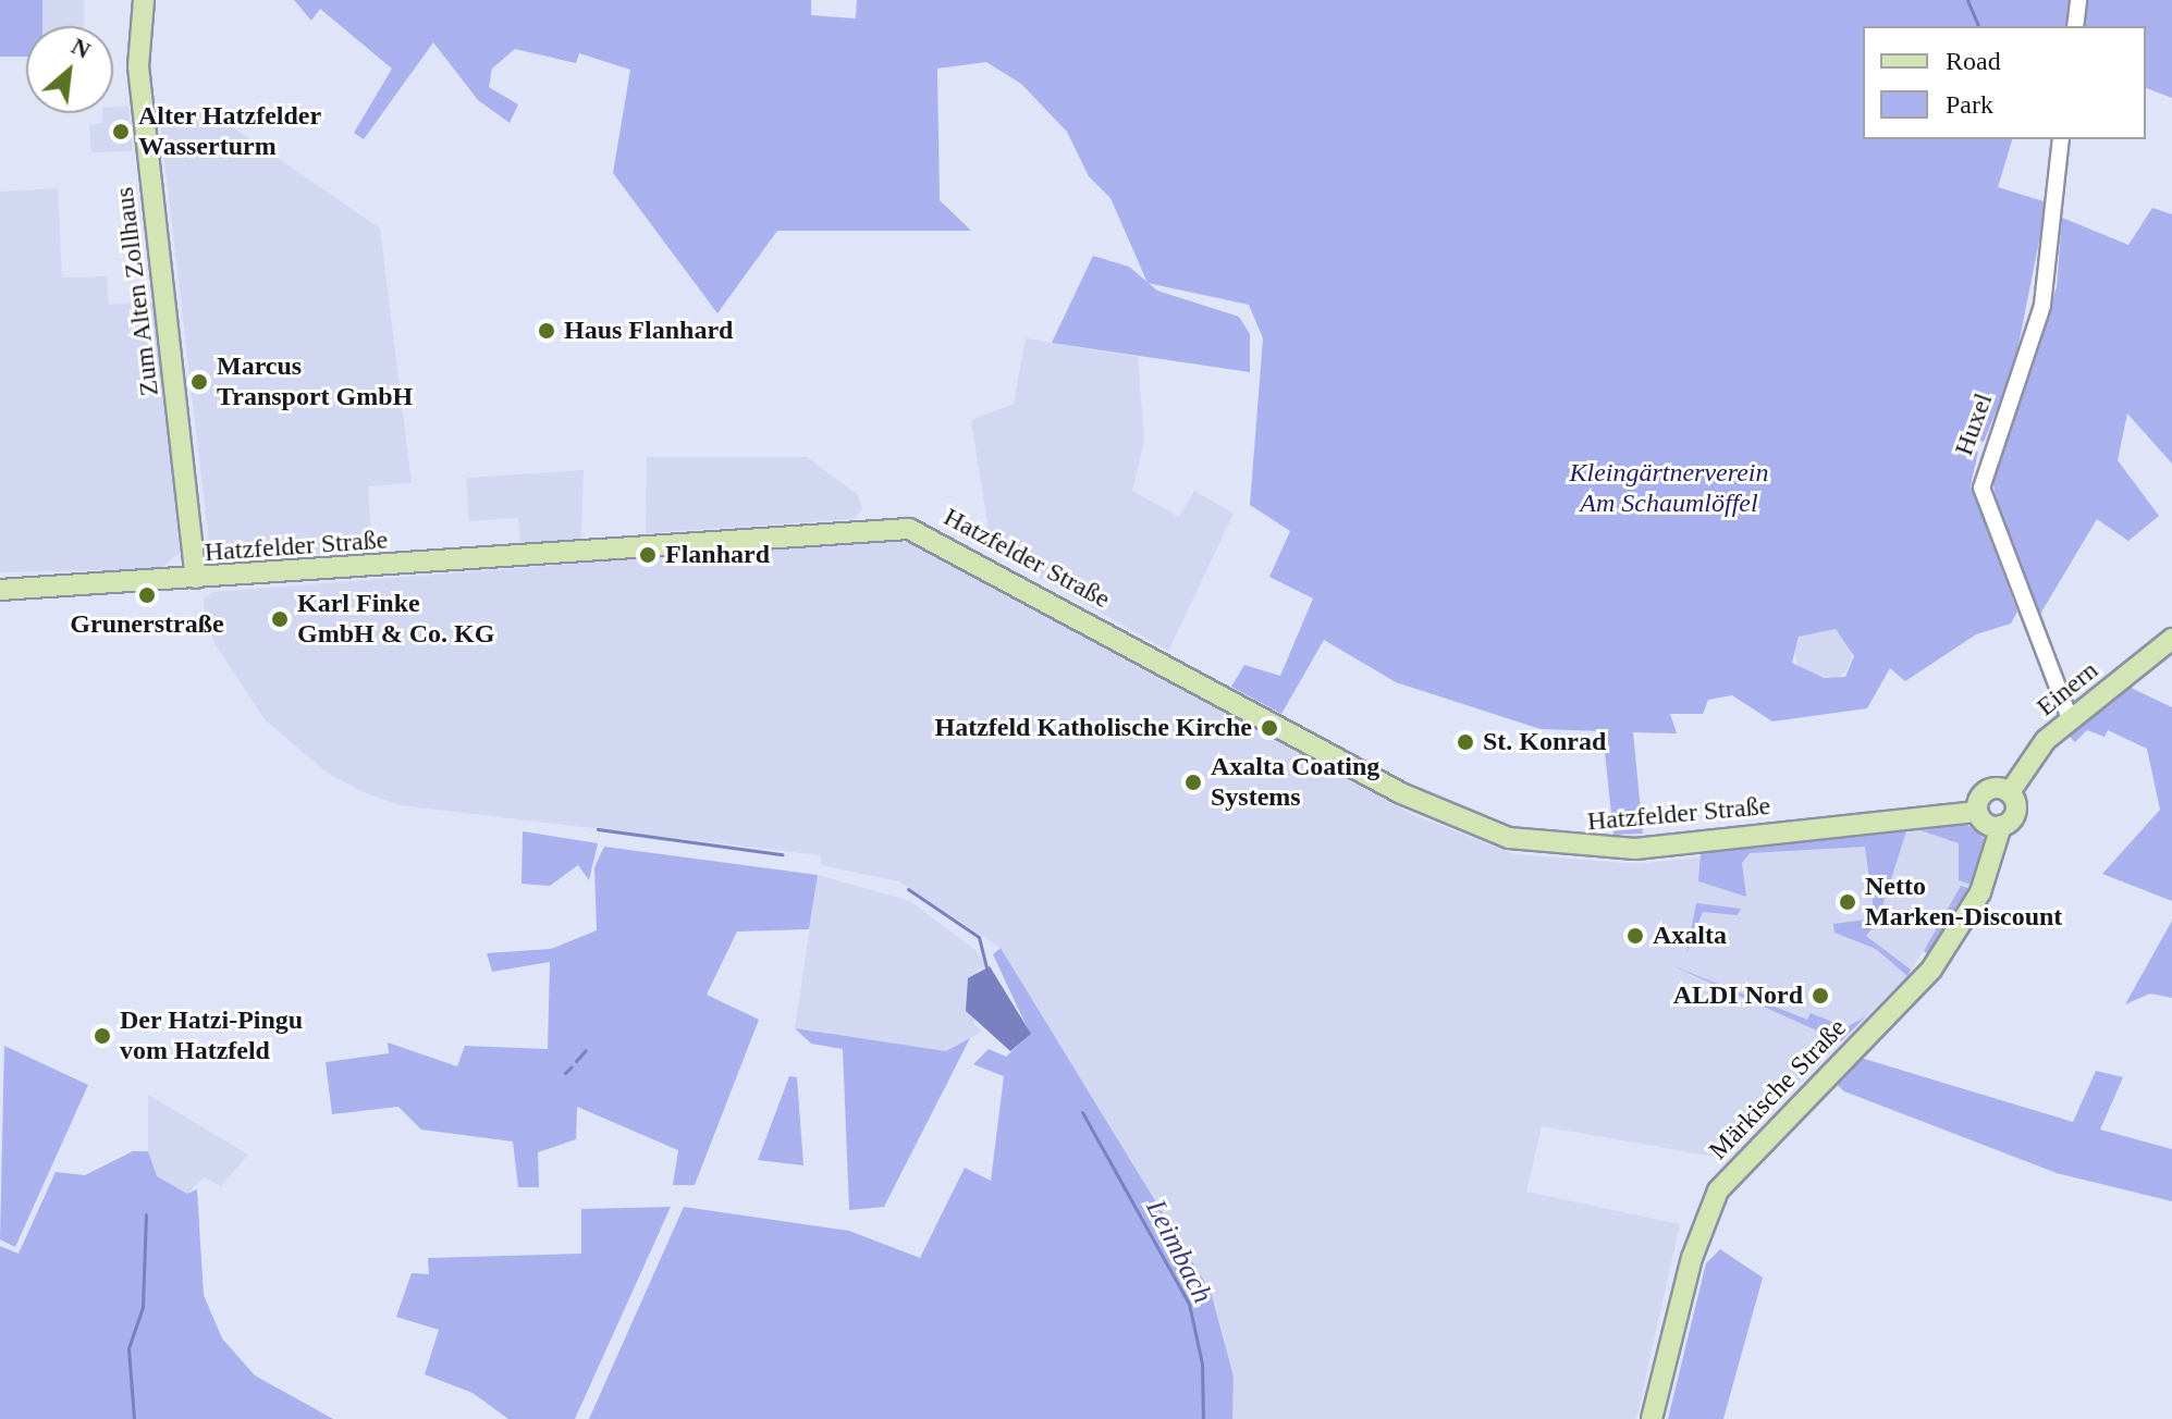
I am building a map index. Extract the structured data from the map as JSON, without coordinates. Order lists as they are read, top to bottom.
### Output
{
  "streets": {
    "main road": [
      "Zum Alten Zollhaus",
      "Hatzfelder Straße",
      "Einern",
      "Märkische Straße"
    ],
    "street": ["Huxel"]
  },
  "crossings": [
    ["Zum Alten Zollhaus", "Hatzfelder Straße"],
    ["Huxel", "Einern"],
    ["Einern", "Märkische Straße"]
  ],
  "water": ["Leimbach"],
  "parks": ["Kleingärtnerverein Am Schaumlöffel"],
  "places": [
    "Alter Hatzfelder Wasserturm",
    "Haus Flanhard",
    "Marcus Transport GmbH",
    "Flanhard",
    "Grunerstraße",
    "Karl Finke GmbH & Co. KG",
    "Hatzfeld Katholische Kirche",
    "St. Konrad",
    "Axalta Coating Systems",
    "Netto Marken-Discount",
    "Axalta",
    "ALDI Nord",
    "Der Hatzi-Pingu vom Hatzfeld"
  ],
  "legend": ["Road", "Park"],
  "north": "top right"
}
